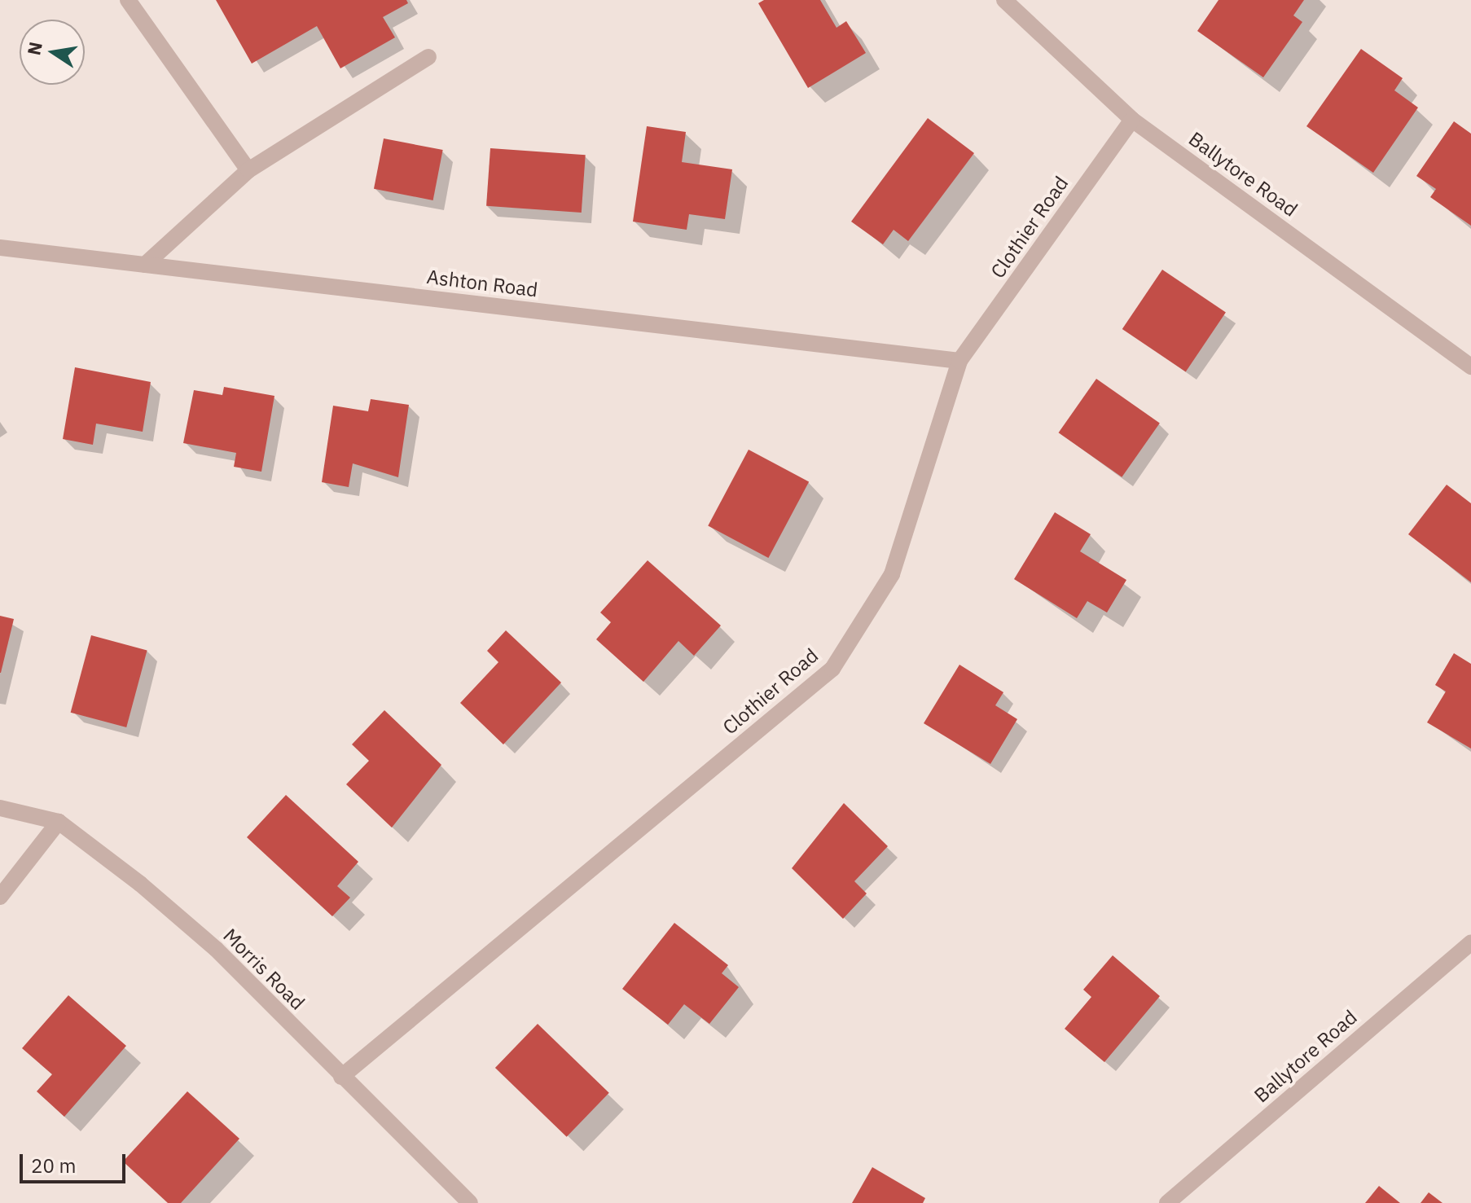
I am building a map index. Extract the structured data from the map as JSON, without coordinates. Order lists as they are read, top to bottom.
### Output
{
  "streets": {
    "street": [
      "Ballytore Road",
      "Clothier Road",
      "Ashton Road",
      "Morris Road"
    ]
  },
  "crossings": [
    ["Ballytore Road", "Clothier Road"],
    ["Clothier Road", "Ashton Road"],
    ["Clothier Road", "Morris Road"]
  ],
  "scale_bar": "20 m",
  "north": "left"
}
